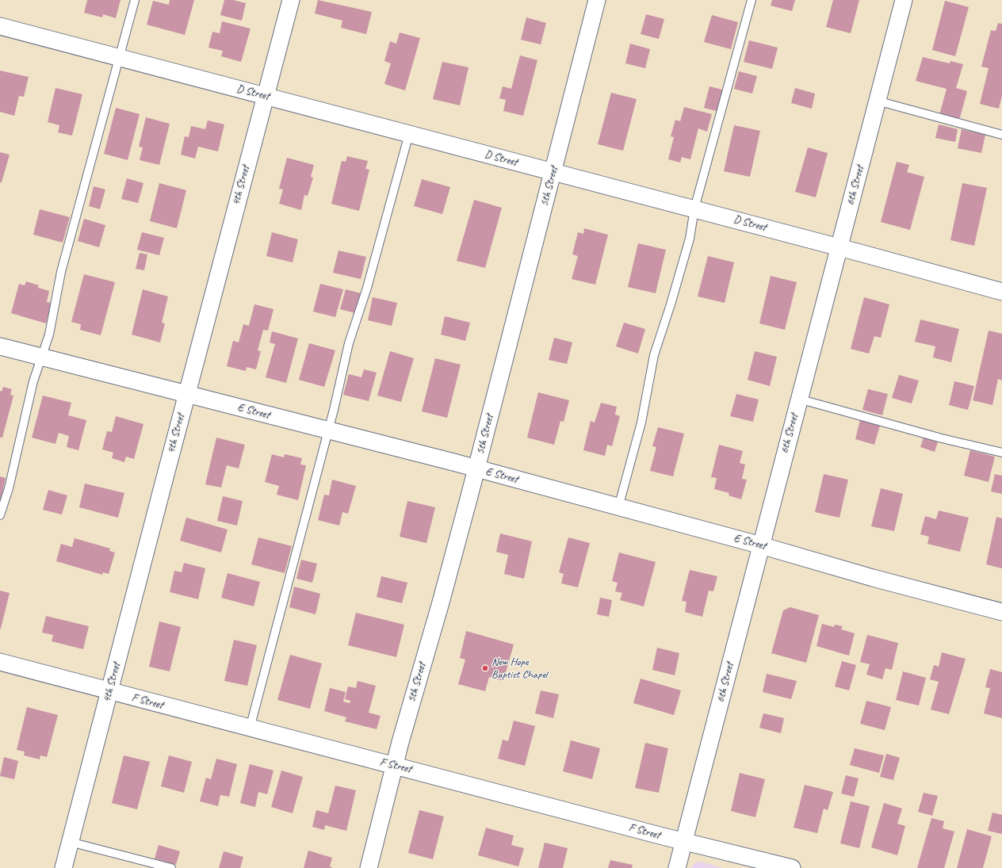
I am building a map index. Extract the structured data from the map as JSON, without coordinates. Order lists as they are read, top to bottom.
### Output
{
  "streets": {
    "street": [
      "D Street",
      "4th Street",
      "6th Street",
      "5th Street",
      "E Street",
      "F Street"
    ]
  },
  "crossings": [
    ["D Street", "4th Street"],
    ["D Street", "6th Street"],
    ["D Street", "5th Street"],
    ["4th Street", "E Street"],
    ["4th Street", "F Street"],
    ["6th Street", "E Street"],
    ["6th Street", "F Street"],
    ["5th Street", "E Street"],
    ["5th Street", "F Street"]
  ],
  "places": ["New Hope Baptist Chapel"]
}
